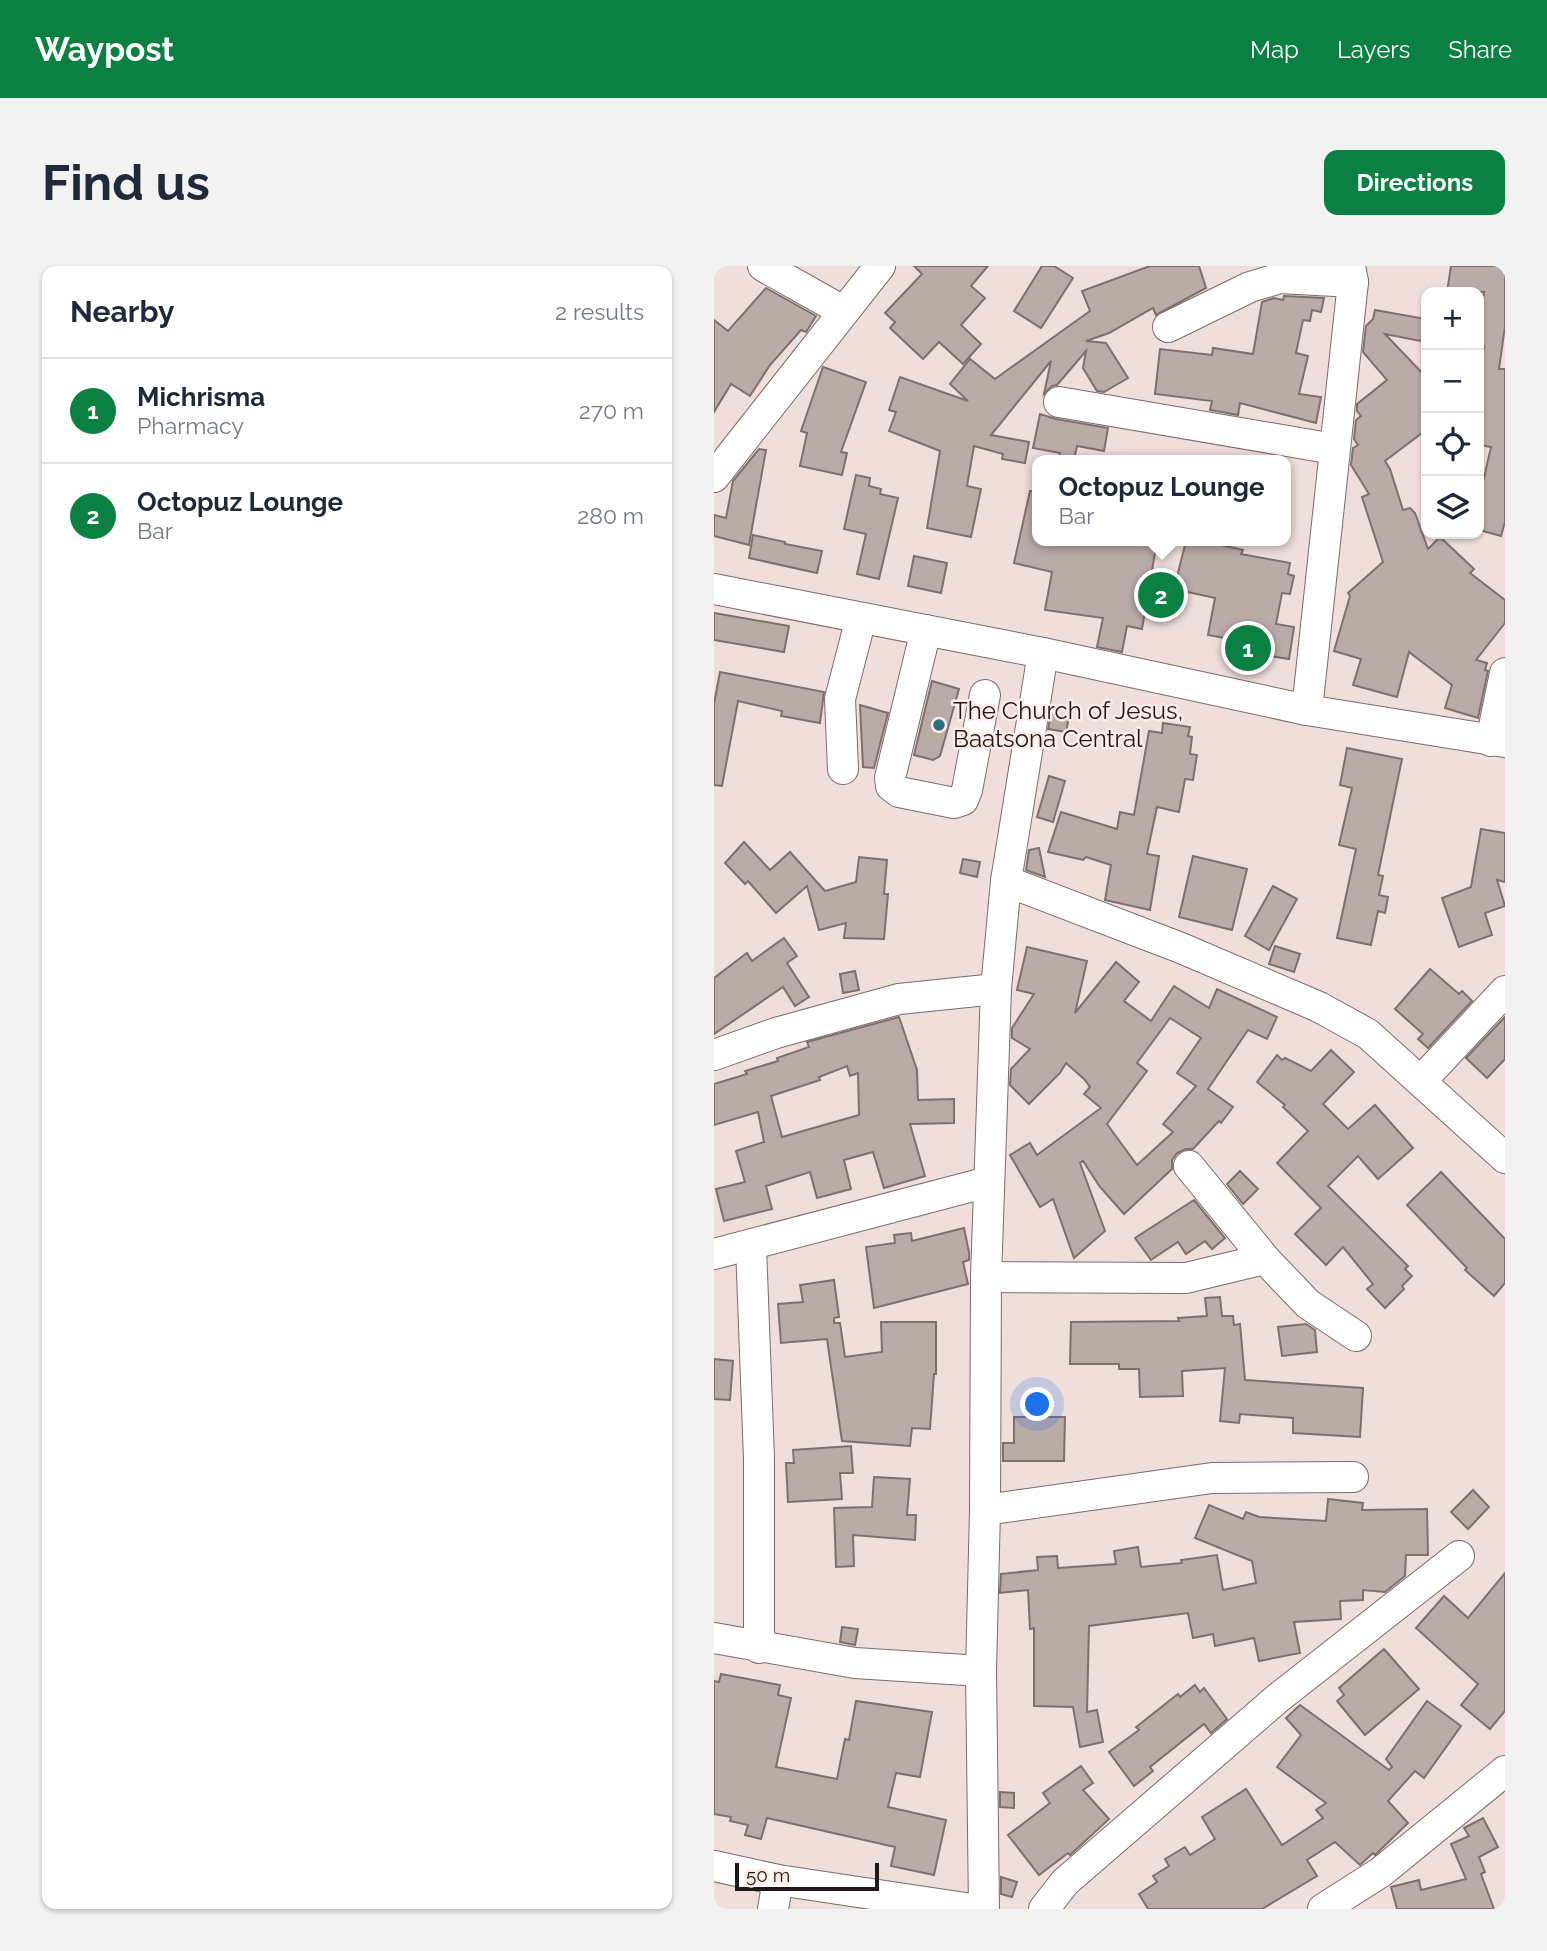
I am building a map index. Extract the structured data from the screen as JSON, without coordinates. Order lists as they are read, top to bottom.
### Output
{
  "places": ["The Church of Jesus, Baatsona Central"],
  "scale_bar": "50 m",
  "page": {
    "header": "Waypost",
    "nav": ["Map", "Layers", "Share"],
    "buttons": "Directions",
    "title": "Find us",
    "heading": ["Nearby", "2 results"],
    "map_buttons": ["+", "−"],
    "list": [
      {
        "mark": "1",
        "name": "Michrisma",
        "note": "Pharmacy",
        "value": "270 m"
      },
      {
        "mark": "2",
        "name": "Octopuz Lounge",
        "note": "Bar",
        "value": "280 m"
      }
    ],
    "popup": ["Octopuz Lounge", "Bar"],
    "pins": ["2", "1"],
    "scale": "50 m"
  }
}
